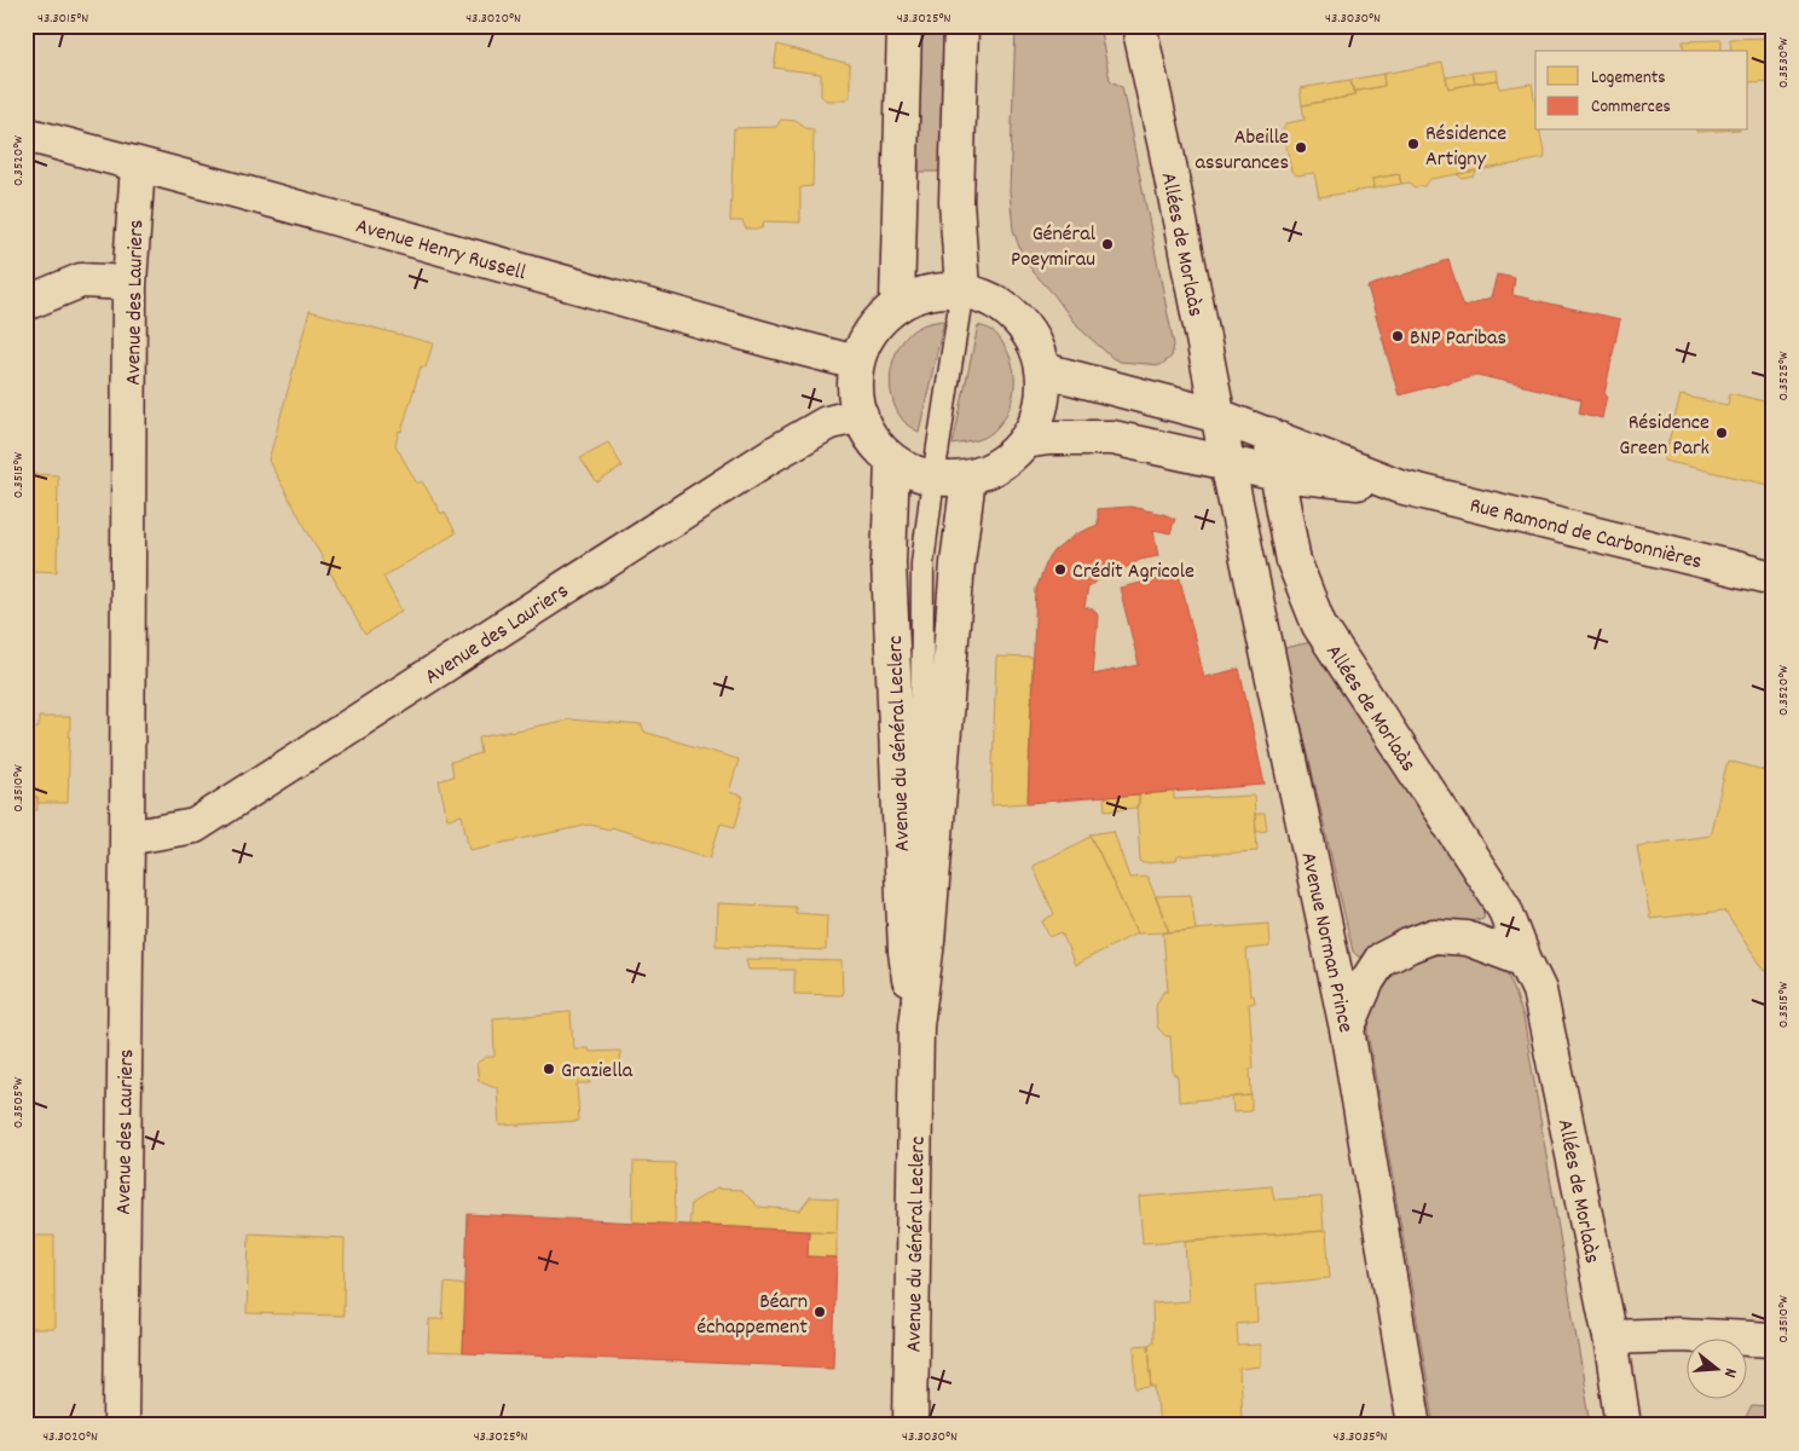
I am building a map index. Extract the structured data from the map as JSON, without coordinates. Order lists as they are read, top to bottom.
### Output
{
  "streets": {
    "street": [
      "Allées de Morlaàs",
      "Avenue Henry Russell",
      "Avenue des Lauriers",
      "Rue Ramond de Carbonnières",
      "Avenue du Général Leclerc",
      "Avenue Norman Prince"
    ]
  },
  "crossings": [
    ["Allées de Morlaàs", "Rue Ramond de Carbonnières"],
    ["Allées de Morlaàs", "Avenue Norman Prince"],
    ["Avenue Henry Russell", "Avenue des Lauriers"],
    ["Rue Ramond de Carbonnières", "Avenue Norman Prince"]
  ],
  "places": [
    "Résidence Artigny",
    "Abeille assurances",
    "Général Poeymirau",
    "BNP Paribas",
    "Résidence Green Park",
    "Crédit Agricole",
    "Graziella",
    "Béarn échappement"
  ],
  "legend": ["Logements", "Commerces"],
  "north": "right",
  "coordinates": [
    "43.3015°N",
    "43.3020°N",
    "43.3025°N",
    "43.3030°N",
    "0.3530°W",
    "0.3520°W",
    "0.3525°W",
    "0.3515°W",
    "0.3510°W",
    "0.3505°W",
    "43.3035°N"
  ]
}
